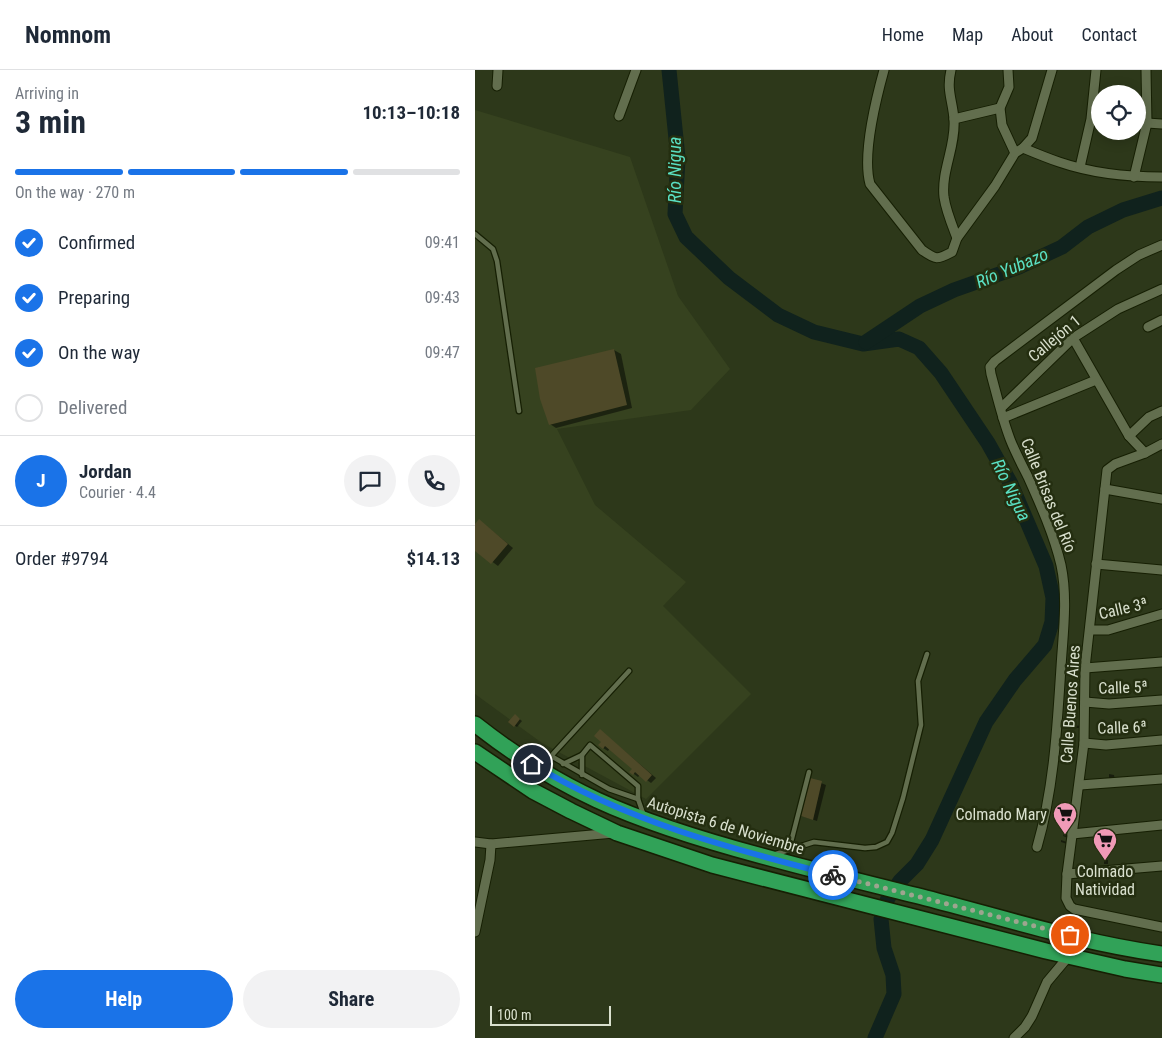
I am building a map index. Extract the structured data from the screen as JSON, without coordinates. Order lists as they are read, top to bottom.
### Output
{
  "streets": {
    "highway": ["Autopista 6 de Noviembre"],
    "street": [
      "Callejón 1",
      "Calle Brisas del Río",
      "Calle 3ª",
      "Calle 5ª",
      "Calle Buenos Aires",
      "Calle 6ª"
    ]
  },
  "crossings": [
    ["Callejón 1", "Calle Brisas del Río"],
    ["Calle 3ª", "Calle Buenos Aires"],
    ["Calle 5ª", "Calle Buenos Aires"],
    ["Calle Buenos Aires", "Calle 6ª"]
  ],
  "water": ["Río Nigua", "Río Yubazo"],
  "places": {
    "supermarket": ["Colmado Mary", "Colmado Natividad"]
  },
  "scale_bar": "100 m",
  "page": {
    "header": "Nomnom",
    "nav": [
      "Home",
      "Map",
      "About",
      "Contact"
    ],
    "heading": ["3 min", "Arriving in", "10:13–10:18"],
    "panel": [
      "Jordan",
      "Courier · 4.4",
      "Order #9794",
      "$14.13"
    ],
    "bar": "On the way · 270 m",
    "list": [
      ["Confirmed", "09:41"],
      ["Preparing", "09:43"],
      ["On the way", "09:47"],
      "Delivered"
    ],
    "round": "J",
    "buttons": ["Help", "Share"],
    "scale": "100 m"
  }
}
